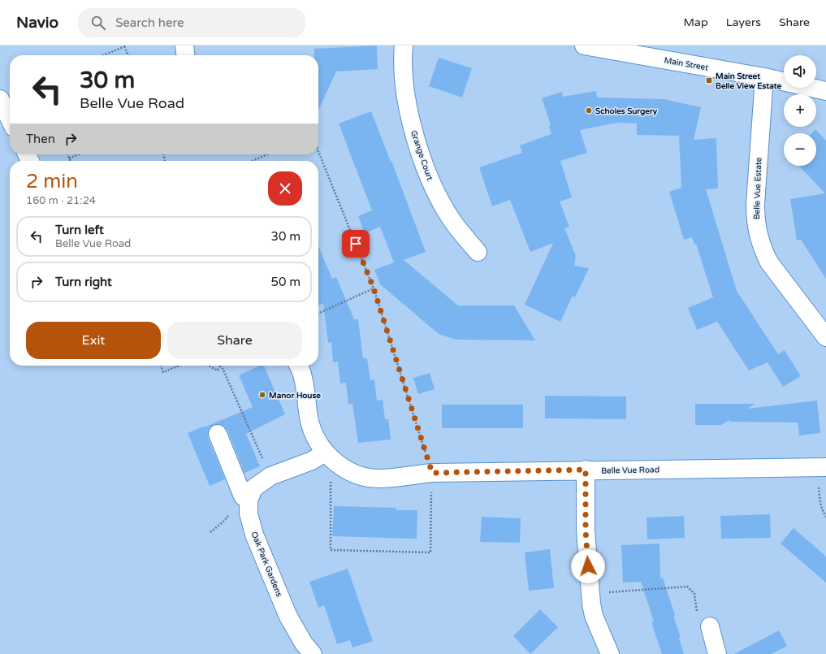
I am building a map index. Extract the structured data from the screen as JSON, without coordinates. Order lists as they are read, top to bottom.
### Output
{
  "streets": {
    "street": [
      "Main Street",
      "Grange Court",
      "Belle Vue Estate",
      "Belle Vue Road",
      "Oak Park Gardens"
    ]
  },
  "crossings": [
    ["Main Street", "Belle Vue Estate"]
  ],
  "places": {
    "transit": ["Main Street Belle View Estate"],
    "other": ["Scholes Surgery", "Manor House"]
  },
  "page": {
    "header": "Navio",
    "search": "Search here",
    "nav": ["Map", "Layers", "Share"],
    "map_buttons": ["+", "−"],
    "turn": ["30 m", "Belle Vue Road"],
    "then": "Then",
    "heading": ["2 min", "160 m · 21:24"],
    "list": [
      {
        "name": "Turn left",
        "note": "Belle Vue Road",
        "value": "30 m"
      },
      {
        "name": "Turn right",
        "value": "50 m"
      }
    ],
    "buttons": ["Exit", "Share"]
  }
}
